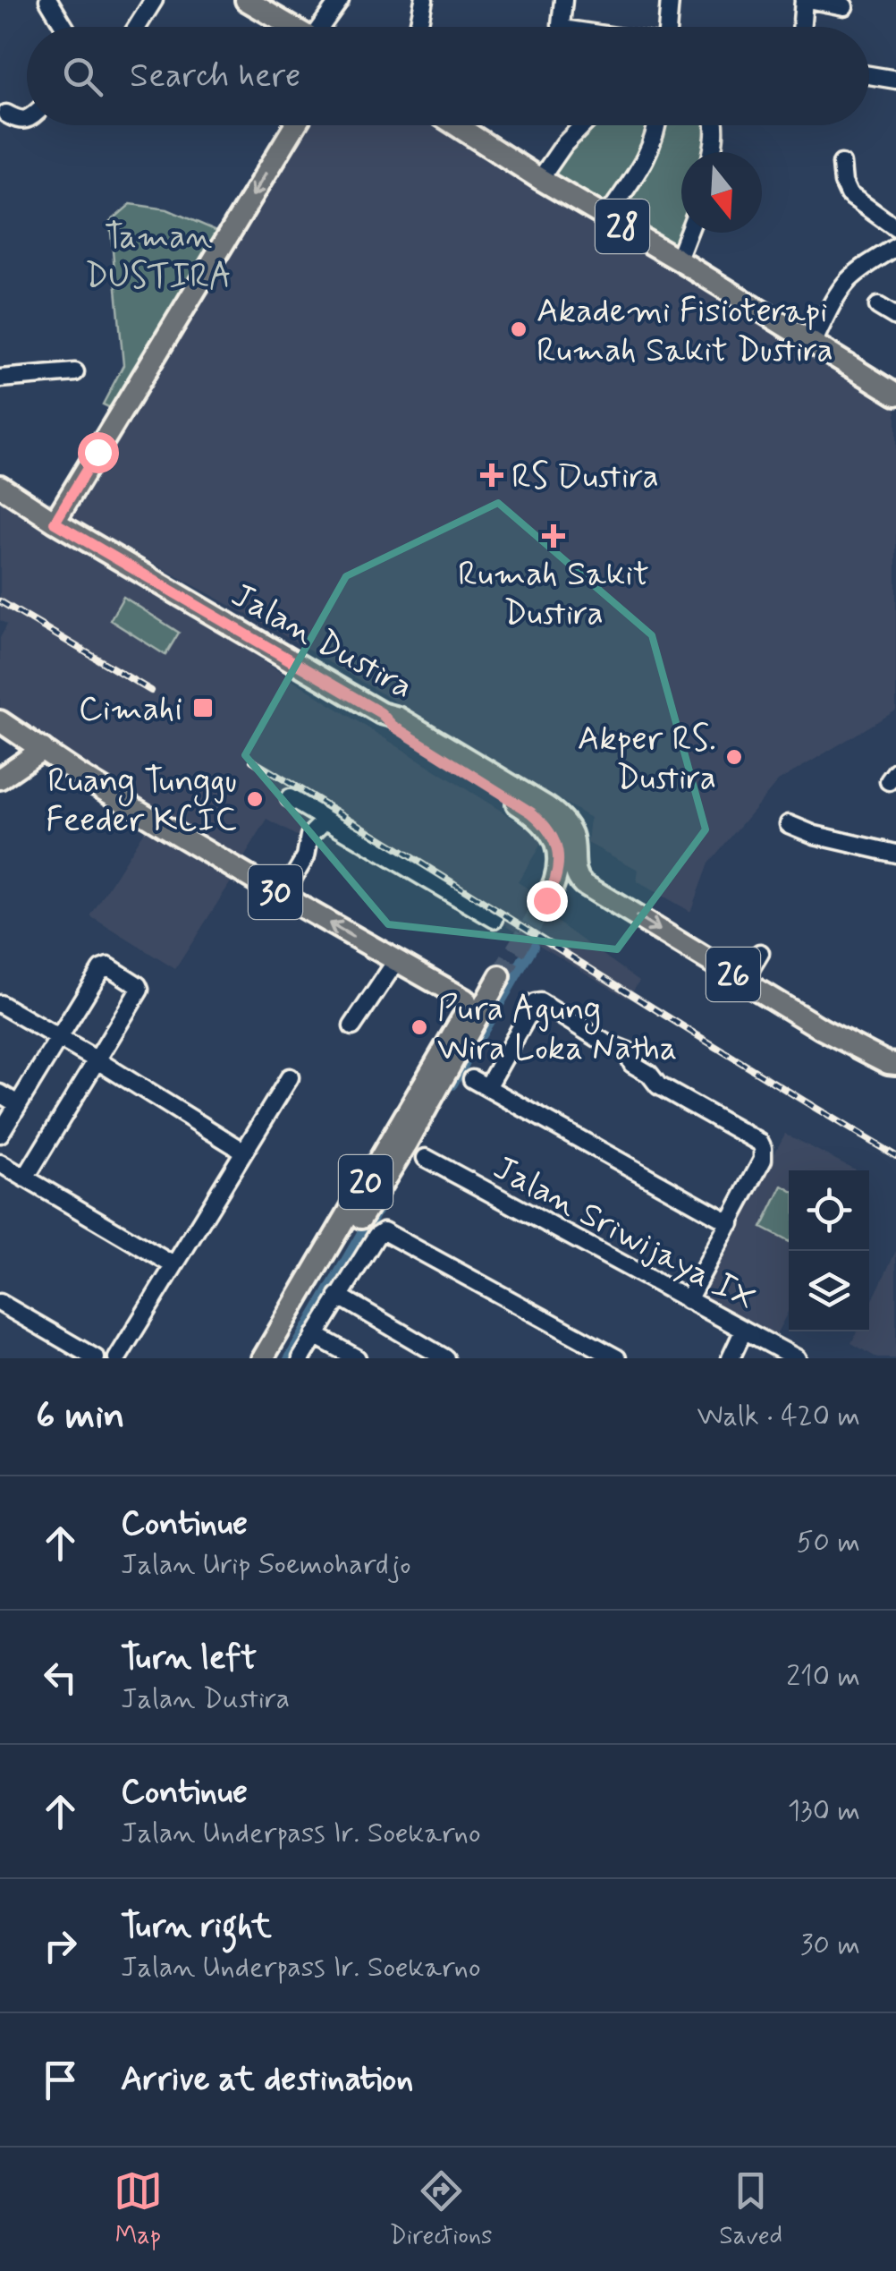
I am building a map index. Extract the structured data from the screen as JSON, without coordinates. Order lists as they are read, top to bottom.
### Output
{
  "streets": {
    "main road": [
      "28",
      "Jalan Dustira",
      "30",
      "26",
      "20"
    ],
    "street": ["Jalan Sriwijaya IX"]
  },
  "crossings": [
    ["Jalan Dustira", "26"],
    ["30", "20"]
  ],
  "one_way": ["Jalan Dustira"],
  "parks": ["Taman DUSTIRA"],
  "places": {
    "other": [
      "Akademi Fisioterapi Rumah Sakit Dustira",
      "Akper RS. Dustira",
      "Ruang Tunggu Feeder KCIC",
      "Pura Agung Wira Loka Natha"
    ],
    "health": ["RS Dustira", "Rumah Sakit Dustira"],
    "transit": ["Cimahi"]
  },
  "north": "bottom",
  "page": {
    "search": "Search here",
    "heading": ["6 min", "Walk · 420 m"],
    "list": [
      ["Continue", "Jalan Urip Soemohardjo", "50 m"],
      ["Turn left", "Jalan Dustira", "210 m"],
      ["Continue", "Jalan Underpass Ir. Soekarno", "130 m"],
      ["Turn right", "Jalan Underpass Ir. Soekarno", "30 m"],
      "Arrive at destination"
    ],
    "nav": ["Map", "Directions", "Saved"]
  }
}
